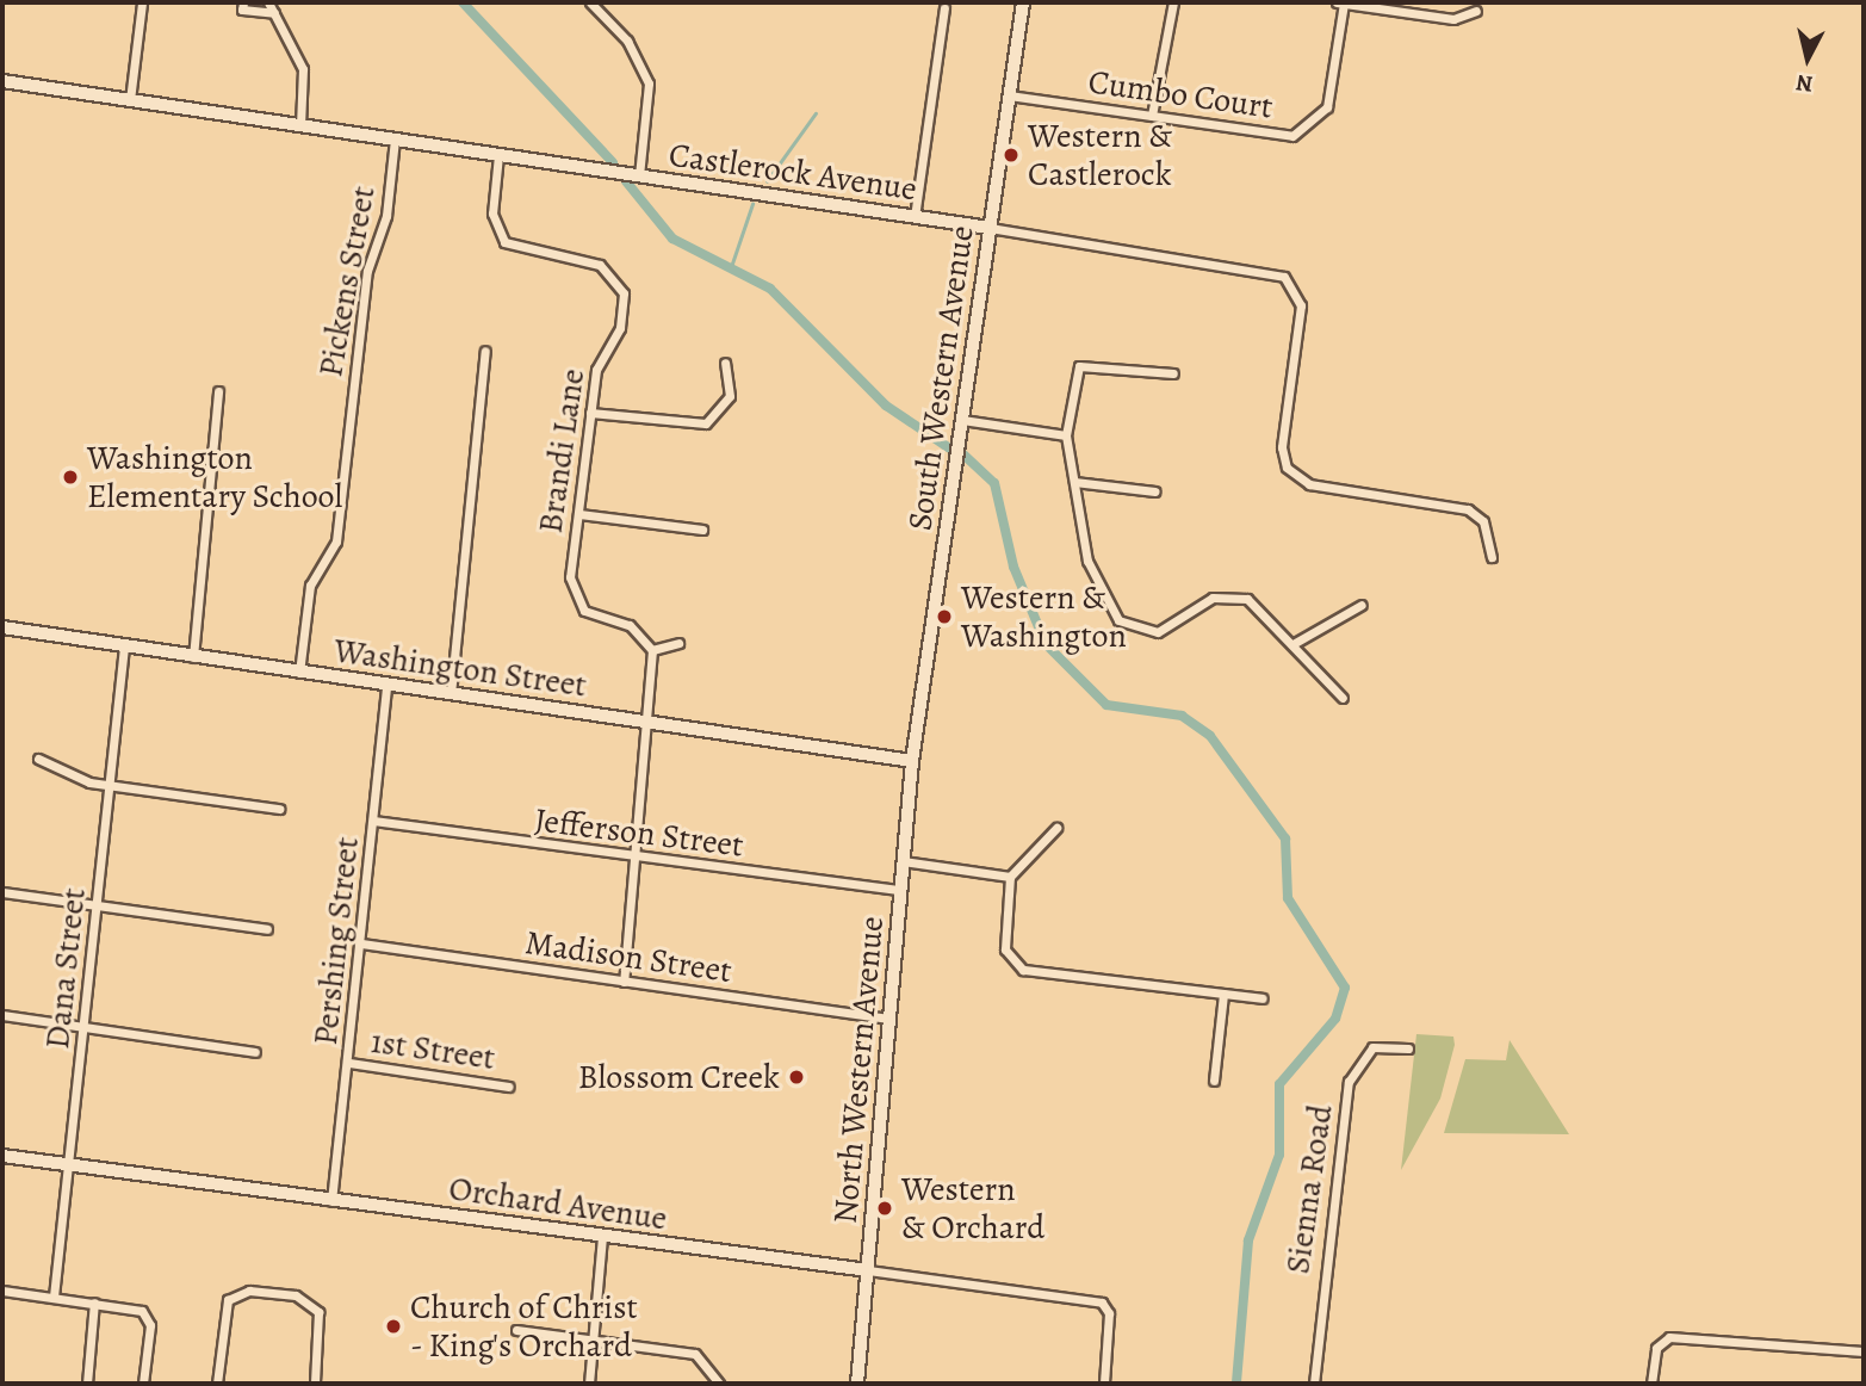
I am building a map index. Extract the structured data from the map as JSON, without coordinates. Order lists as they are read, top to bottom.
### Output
{
  "streets": {
    "street": [
      "Cumbo Court",
      "Castlerock Avenue",
      "Pickens Street",
      "South Western Avenue",
      "Brandi Lane",
      "Washington Street",
      "Jefferson Street",
      "Pershing Street",
      "Madison Street",
      "Dana Street",
      "1st Street",
      "North Western Avenue",
      "Sienna Road",
      "Orchard Avenue"
    ]
  },
  "crossings": [
    ["Cumbo Court", "South Western Avenue"],
    ["Castlerock Avenue", "Pickens Street"],
    ["Castlerock Avenue", "South Western Avenue"],
    ["Castlerock Avenue", "Brandi Lane"],
    ["Pickens Street", "Washington Street"],
    ["South Western Avenue", "Washington Street"],
    ["South Western Avenue", "North Western Avenue"],
    ["Washington Street", "Pershing Street"],
    ["Washington Street", "Dana Street"],
    ["Washington Street", "North Western Avenue"],
    ["Jefferson Street", "Pershing Street"],
    ["Jefferson Street", "North Western Avenue"],
    ["Pershing Street", "Madison Street"],
    ["Pershing Street", "1st Street"],
    ["Pershing Street", "Orchard Avenue"],
    ["Madison Street", "North Western Avenue"],
    ["Dana Street", "Orchard Avenue"],
    ["North Western Avenue", "Orchard Avenue"]
  ],
  "places": [
    "Western & Castlerock",
    "Washington Elementary School",
    "Western & Washington",
    "Blossom Creek",
    "Western & Orchard",
    "Church of Christ - King's Orchard"
  ],
  "north": "bottom"
}
